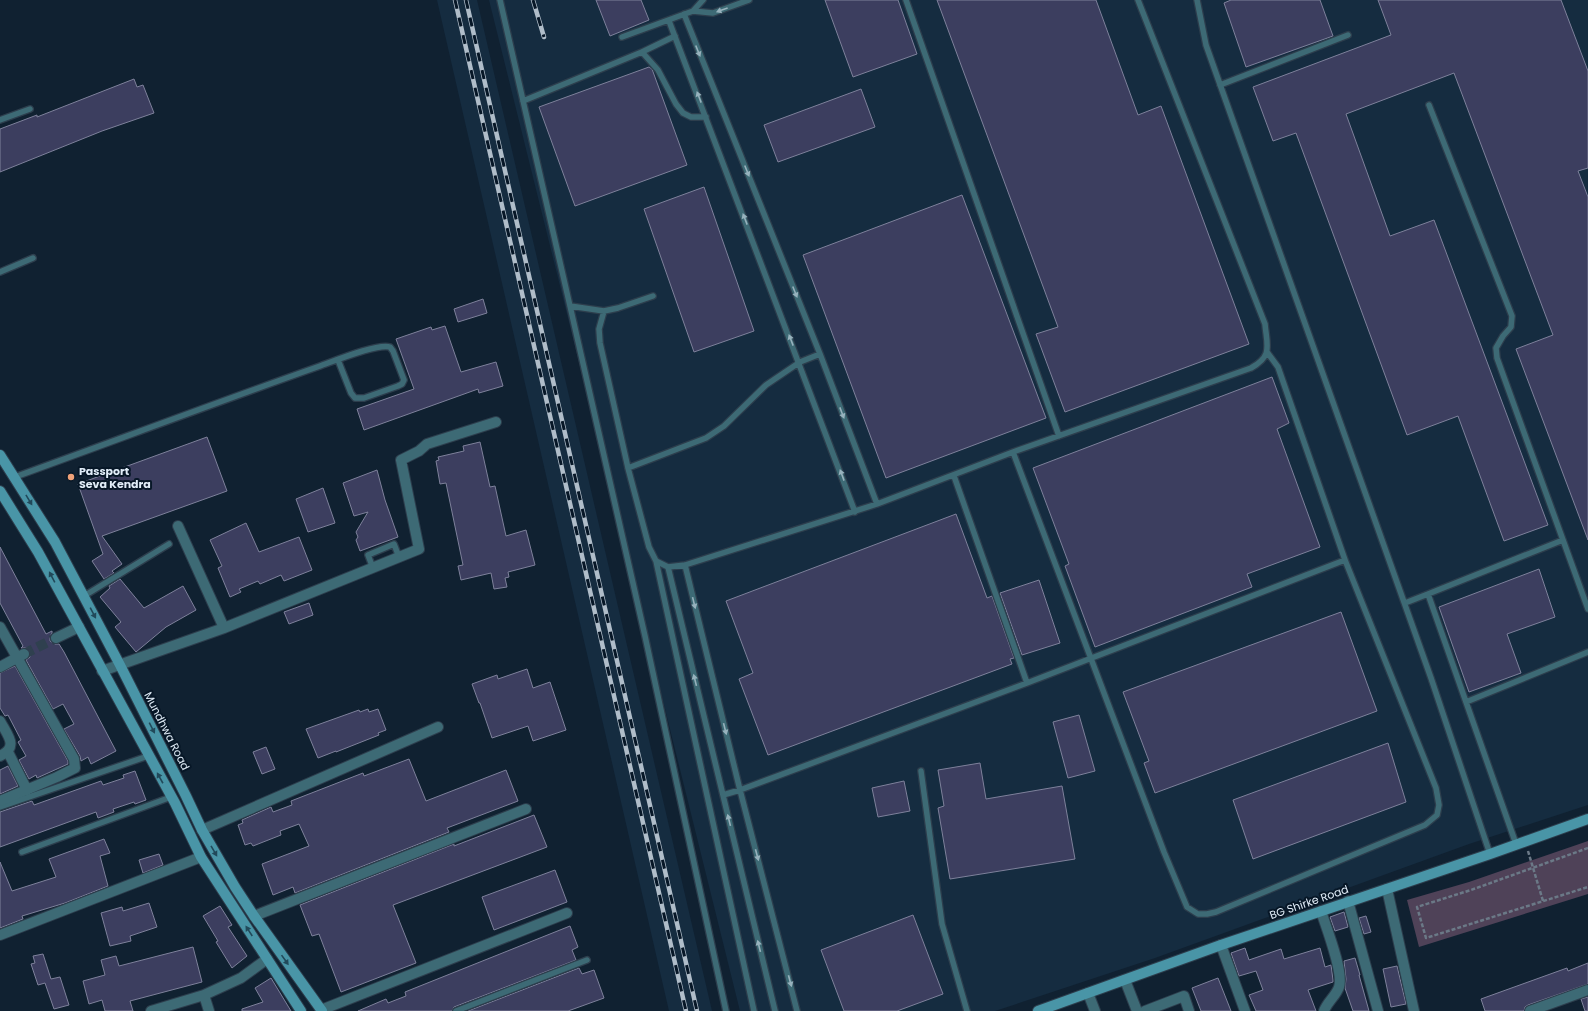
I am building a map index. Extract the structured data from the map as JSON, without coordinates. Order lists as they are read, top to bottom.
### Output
{
  "streets": {
    "main road": ["Mundhwa Road", "BG Shirke Road"]
  },
  "places": ["Passport Seva Kendra"]
}
